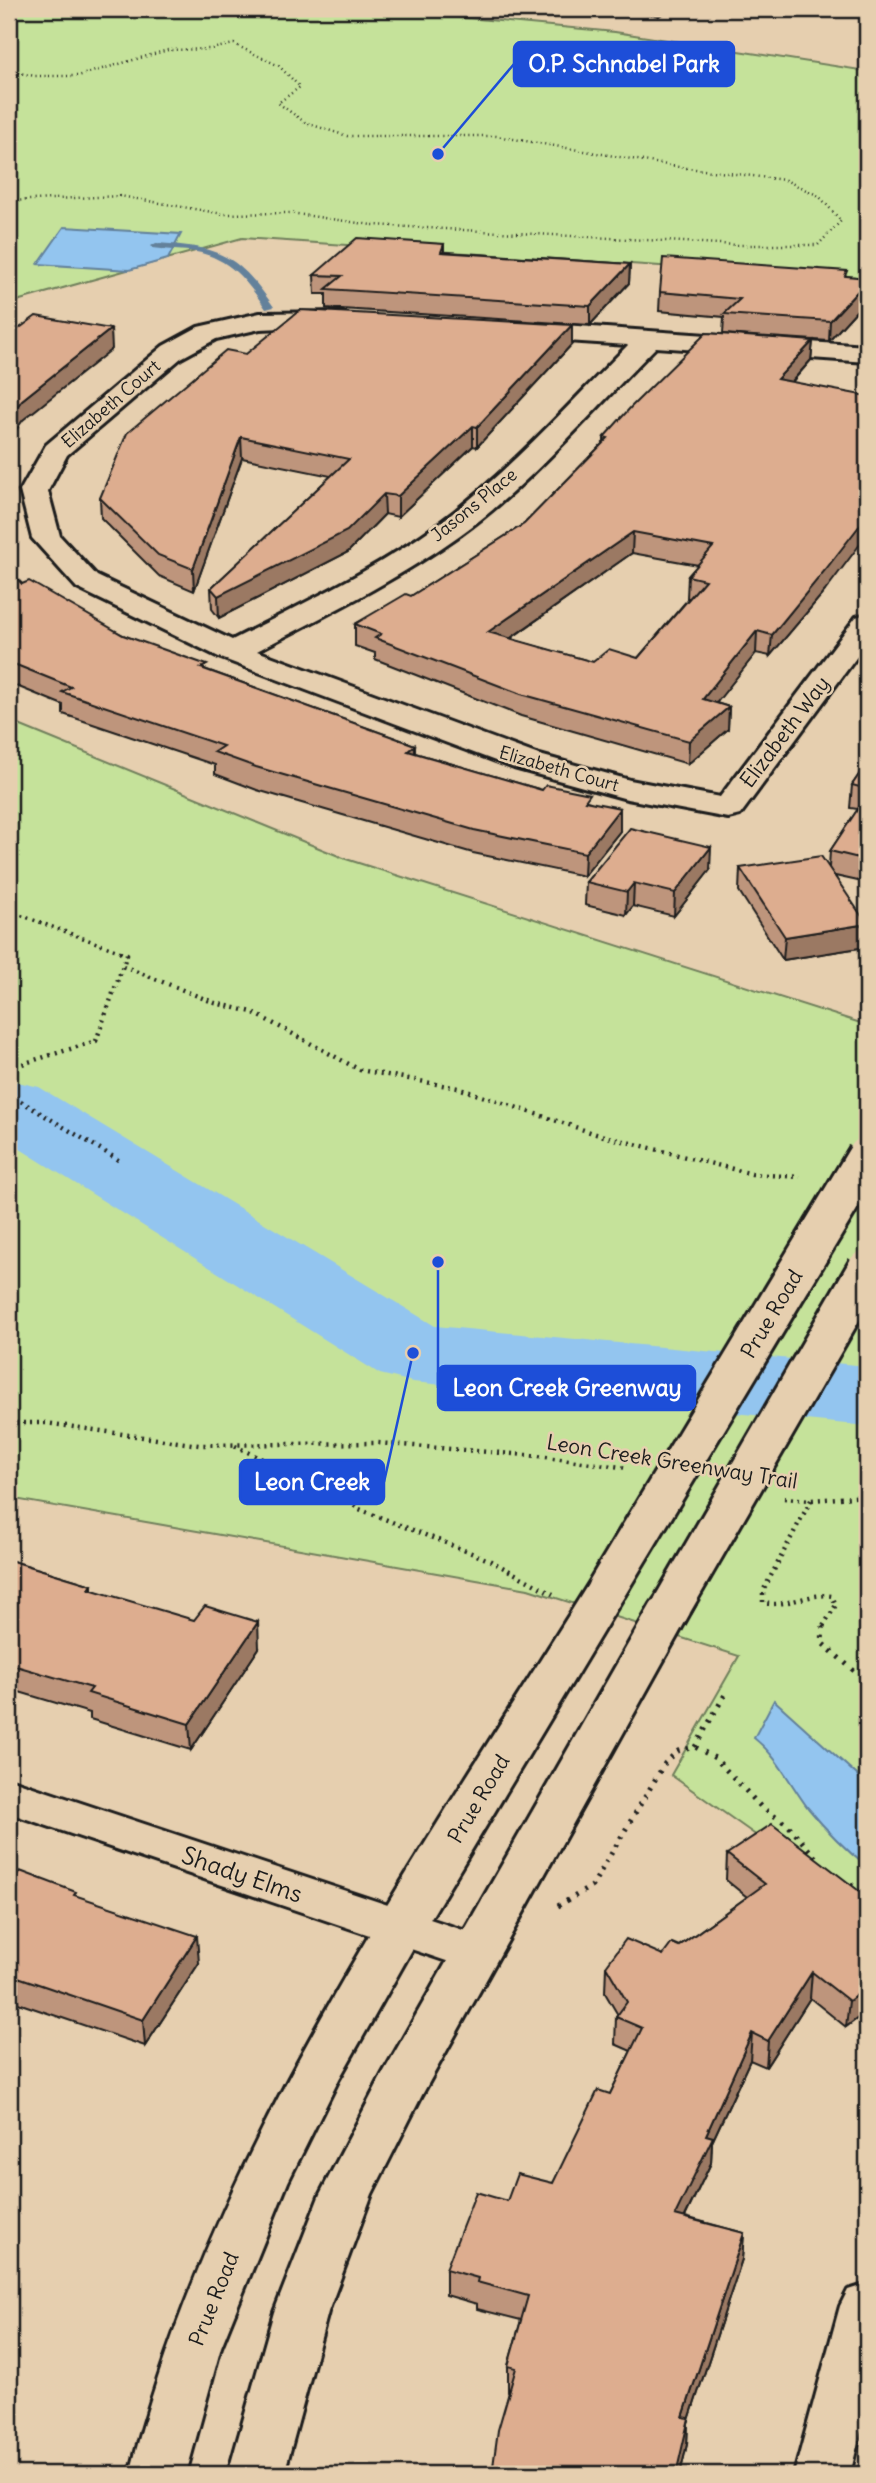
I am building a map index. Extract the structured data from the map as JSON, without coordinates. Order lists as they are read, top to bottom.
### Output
{
  "streets": {
    "street": [
      "Elizabeth Court",
      "Jasons Place",
      "Elizabeth Way",
      "Prue Road",
      "Shady Elms"
    ],
    "path": ["Leon Creek Greenway Trail"]
  },
  "crossings": [
    ["Elizabeth Court", "Jasons Place"],
    ["Elizabeth Court", "Elizabeth Way"],
    ["Prue Road", "Leon Creek Greenway Trail"],
    ["Prue Road", "Shady Elms"]
  ],
  "places": ["O.P. Schnabel Park", "Leon Creek Greenway", "Leon Creek"]
}
